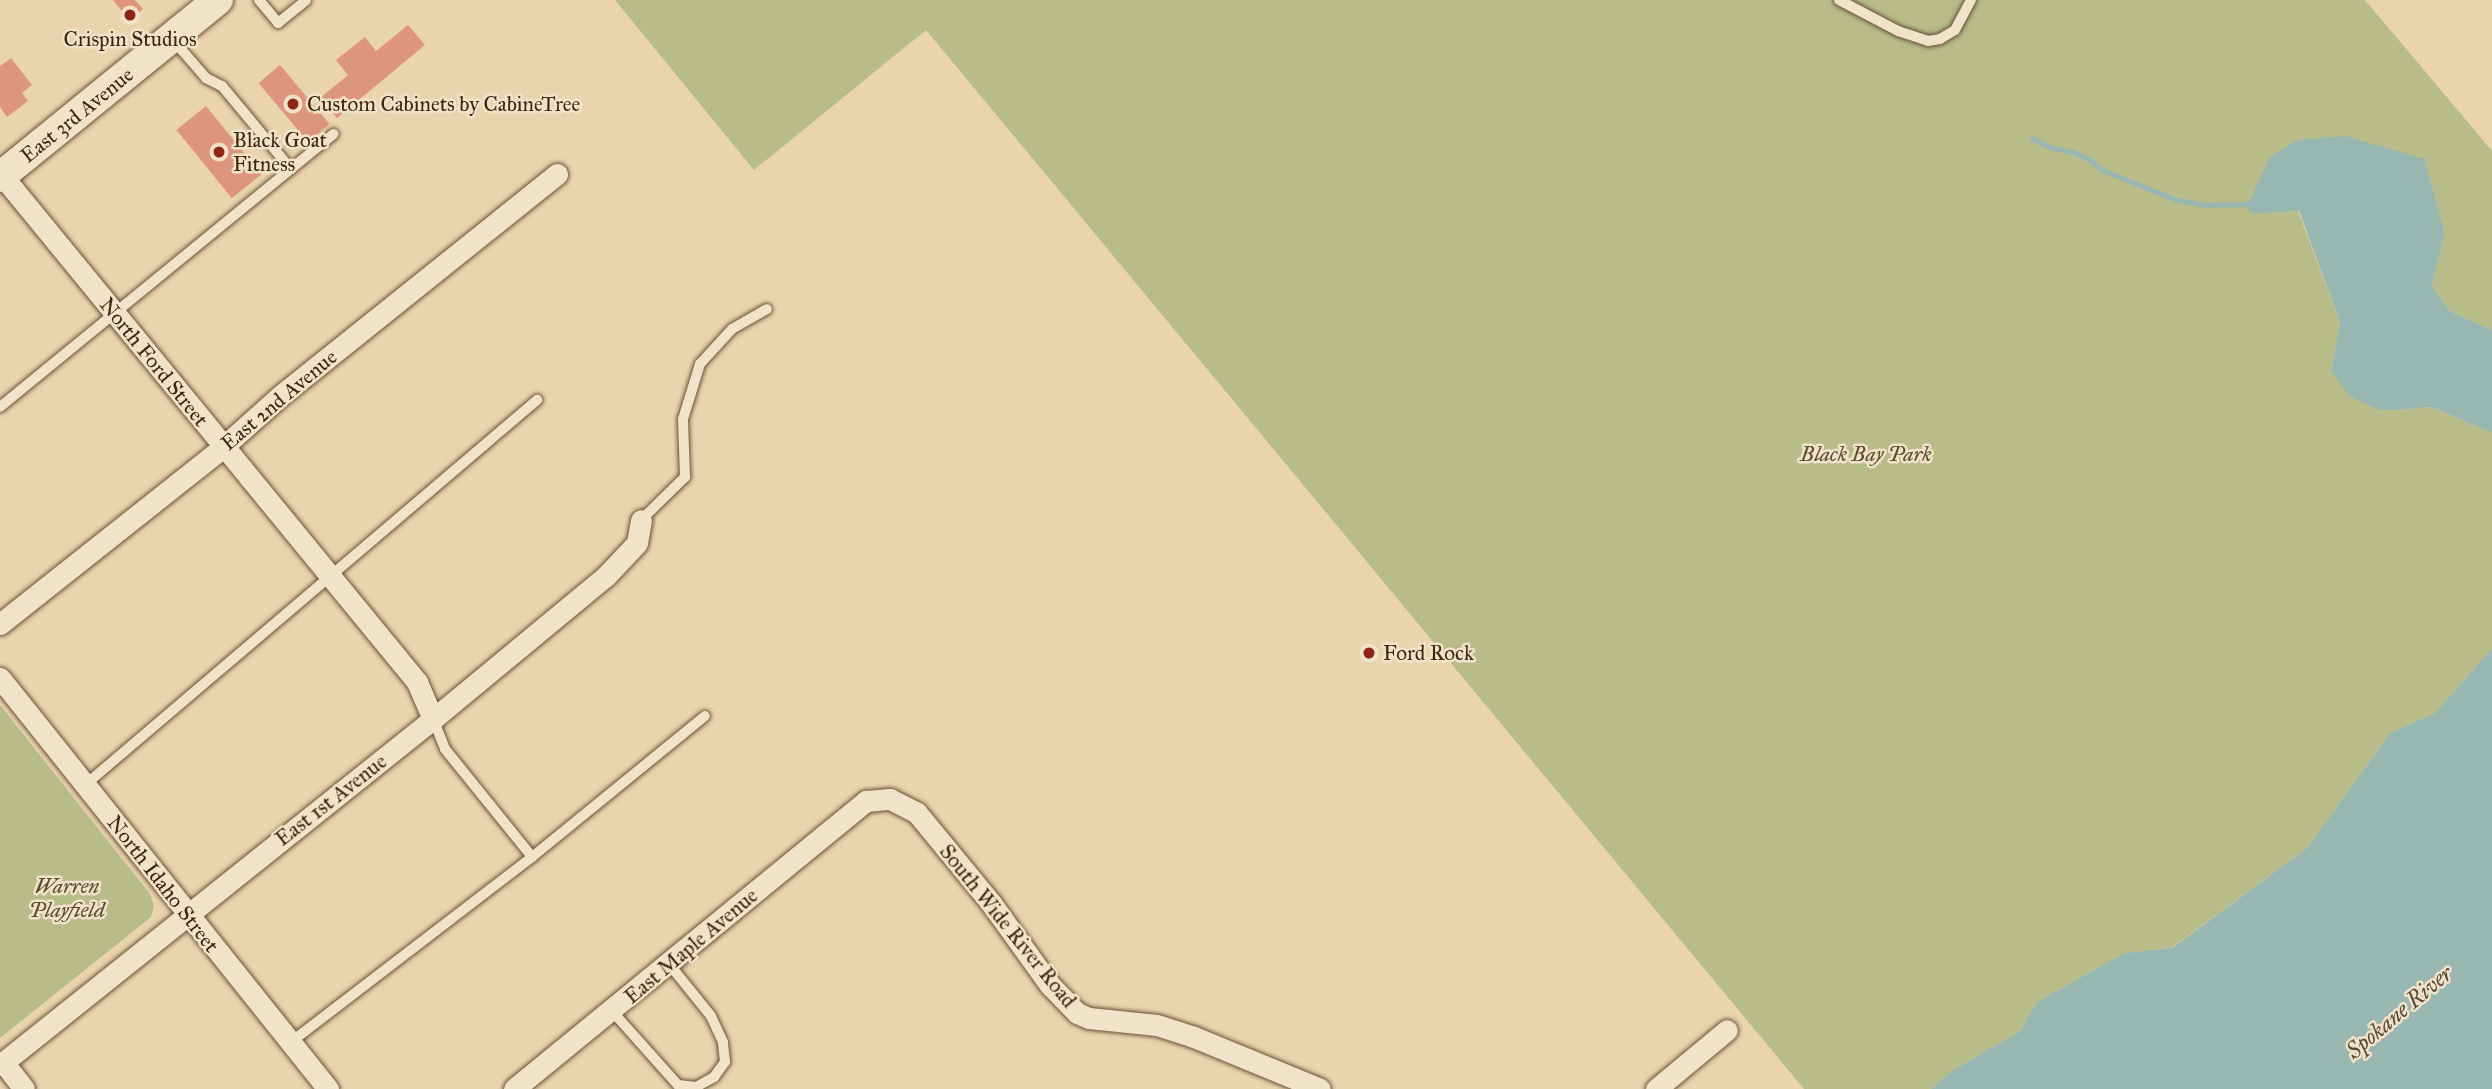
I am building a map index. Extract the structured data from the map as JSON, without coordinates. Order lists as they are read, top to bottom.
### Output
{
  "streets": {
    "street": [
      "East 3rd Avenue",
      "North Ford Street",
      "East 2nd Avenue",
      "East 1st Avenue",
      "North Idaho Street",
      "South Wide River Road",
      "East Maple Avenue"
    ]
  },
  "crossings": [
    ["East 3rd Avenue", "North Ford Street"],
    ["North Ford Street", "East 2nd Avenue"],
    ["North Ford Street", "East 1st Avenue"],
    ["East 1st Avenue", "North Idaho Street"],
    ["South Wide River Road", "East Maple Avenue"]
  ],
  "water": ["Spokane River"],
  "parks": ["Black Bay Park", "Warren Playfield"],
  "places": [
    "Crispin Studios",
    "Custom Cabinets by CabineTree",
    "Black Goat Fitness",
    "Ford Rock"
  ]
}
